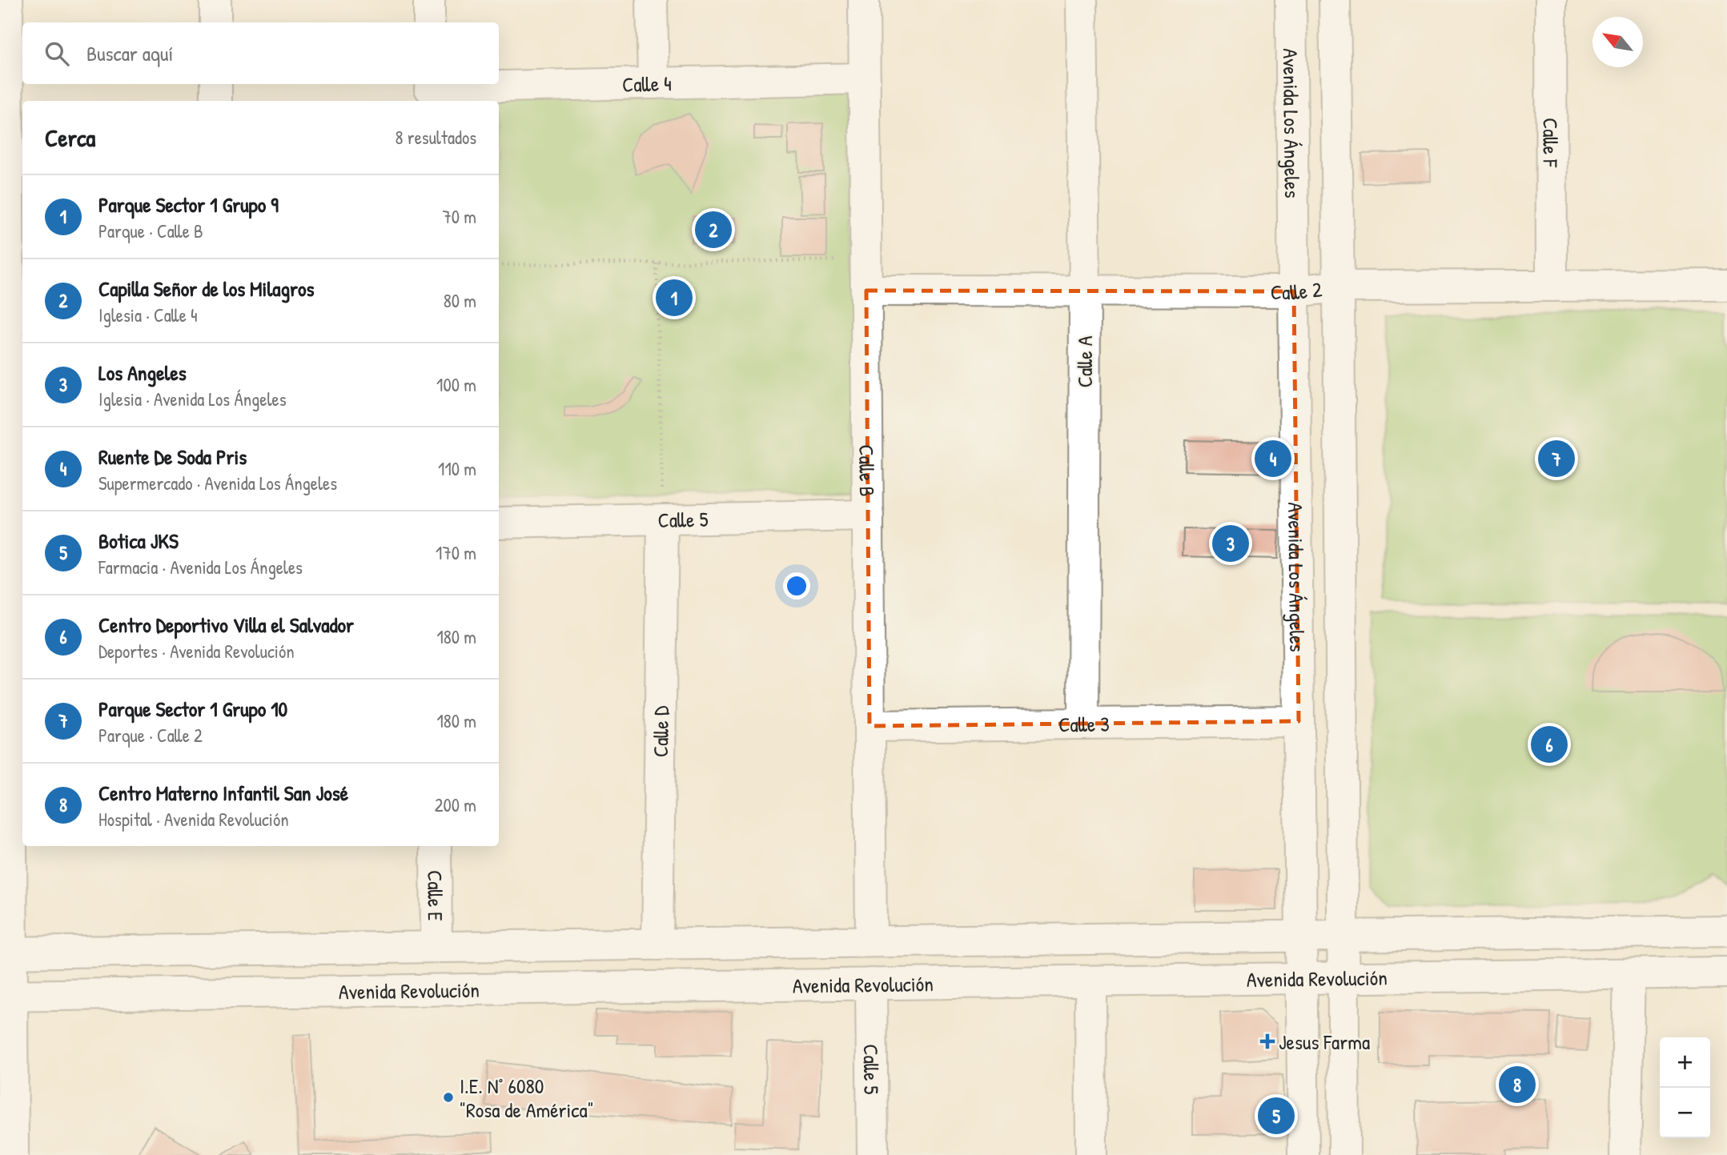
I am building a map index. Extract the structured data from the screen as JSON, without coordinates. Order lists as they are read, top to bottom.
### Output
{
  "streets": {
    "street": [
      "Calle 4",
      "Avenida Los Ángeles",
      "Calle F",
      "Calle 2",
      "Calle A",
      "Calle B",
      "Calle 5",
      "Calle 3",
      "Calle D",
      "Calle E",
      "Avenida Revolución"
    ]
  },
  "crossings": [
    ["Calle 4", "Calle B"],
    ["Avenida Los Ángeles", "Calle 2"],
    ["Avenida Los Ángeles", "Calle 3"],
    ["Avenida Los Ángeles", "Avenida Revolución"],
    ["Calle F", "Calle 2"],
    ["Calle 2", "Calle A"],
    ["Calle 2", "Calle B"],
    ["Calle A", "Calle 3"],
    ["Calle B", "Calle 5"],
    ["Calle B", "Calle 3"],
    ["Calle B", "Avenida Revolución"],
    ["Calle 5", "Calle D"],
    ["Calle 5", "Avenida Revolución"],
    ["Calle D", "Avenida Revolución"],
    ["Calle E", "Avenida Revolución"]
  ],
  "places": {
    "health": ["Jesus Farma"],
    "other": ["I.E. N° 6080 \"Rosa de América\""]
  },
  "north": "top left",
  "page": {
    "search": "Buscar aquí",
    "heading": ["Cerca", "8 resultados"],
    "list": [
      {
        "mark": "1",
        "name": "Parque Sector 1 Grupo 9",
        "note": "Parque · Calle B",
        "value": "70 m"
      },
      {
        "mark": "2",
        "name": "Capilla Señor de los Milagros",
        "note": "Iglesia · Calle 4",
        "value": "80 m"
      },
      {
        "mark": "3",
        "name": "Los Angeles",
        "note": "Iglesia · Avenida Los Ángeles",
        "value": "100 m"
      },
      {
        "mark": "4",
        "name": "Ruente De Soda Pris",
        "note": "Supermercado · Avenida Los Ángeles",
        "value": "110 m"
      },
      {
        "mark": "5",
        "name": "Botica JKS",
        "note": "Farmacia · Avenida Los Ángeles",
        "value": "170 m"
      },
      {
        "mark": "6",
        "name": "Centro Deportivo Villa el Salvador",
        "note": "Deportes · Avenida Revolución",
        "value": "180 m"
      },
      {
        "mark": "7",
        "name": "Parque Sector 1 Grupo 10",
        "note": "Parque · Calle 2",
        "value": "180 m"
      },
      {
        "mark": "8",
        "name": "Centro Materno Infantil San José",
        "note": "Hospital · Avenida Revolución",
        "value": "200 m"
      }
    ],
    "pins": [
      "2",
      "1",
      "4",
      "7",
      "3",
      "6",
      "8",
      "5"
    ],
    "map_buttons": ["+", "−"]
  }
}
